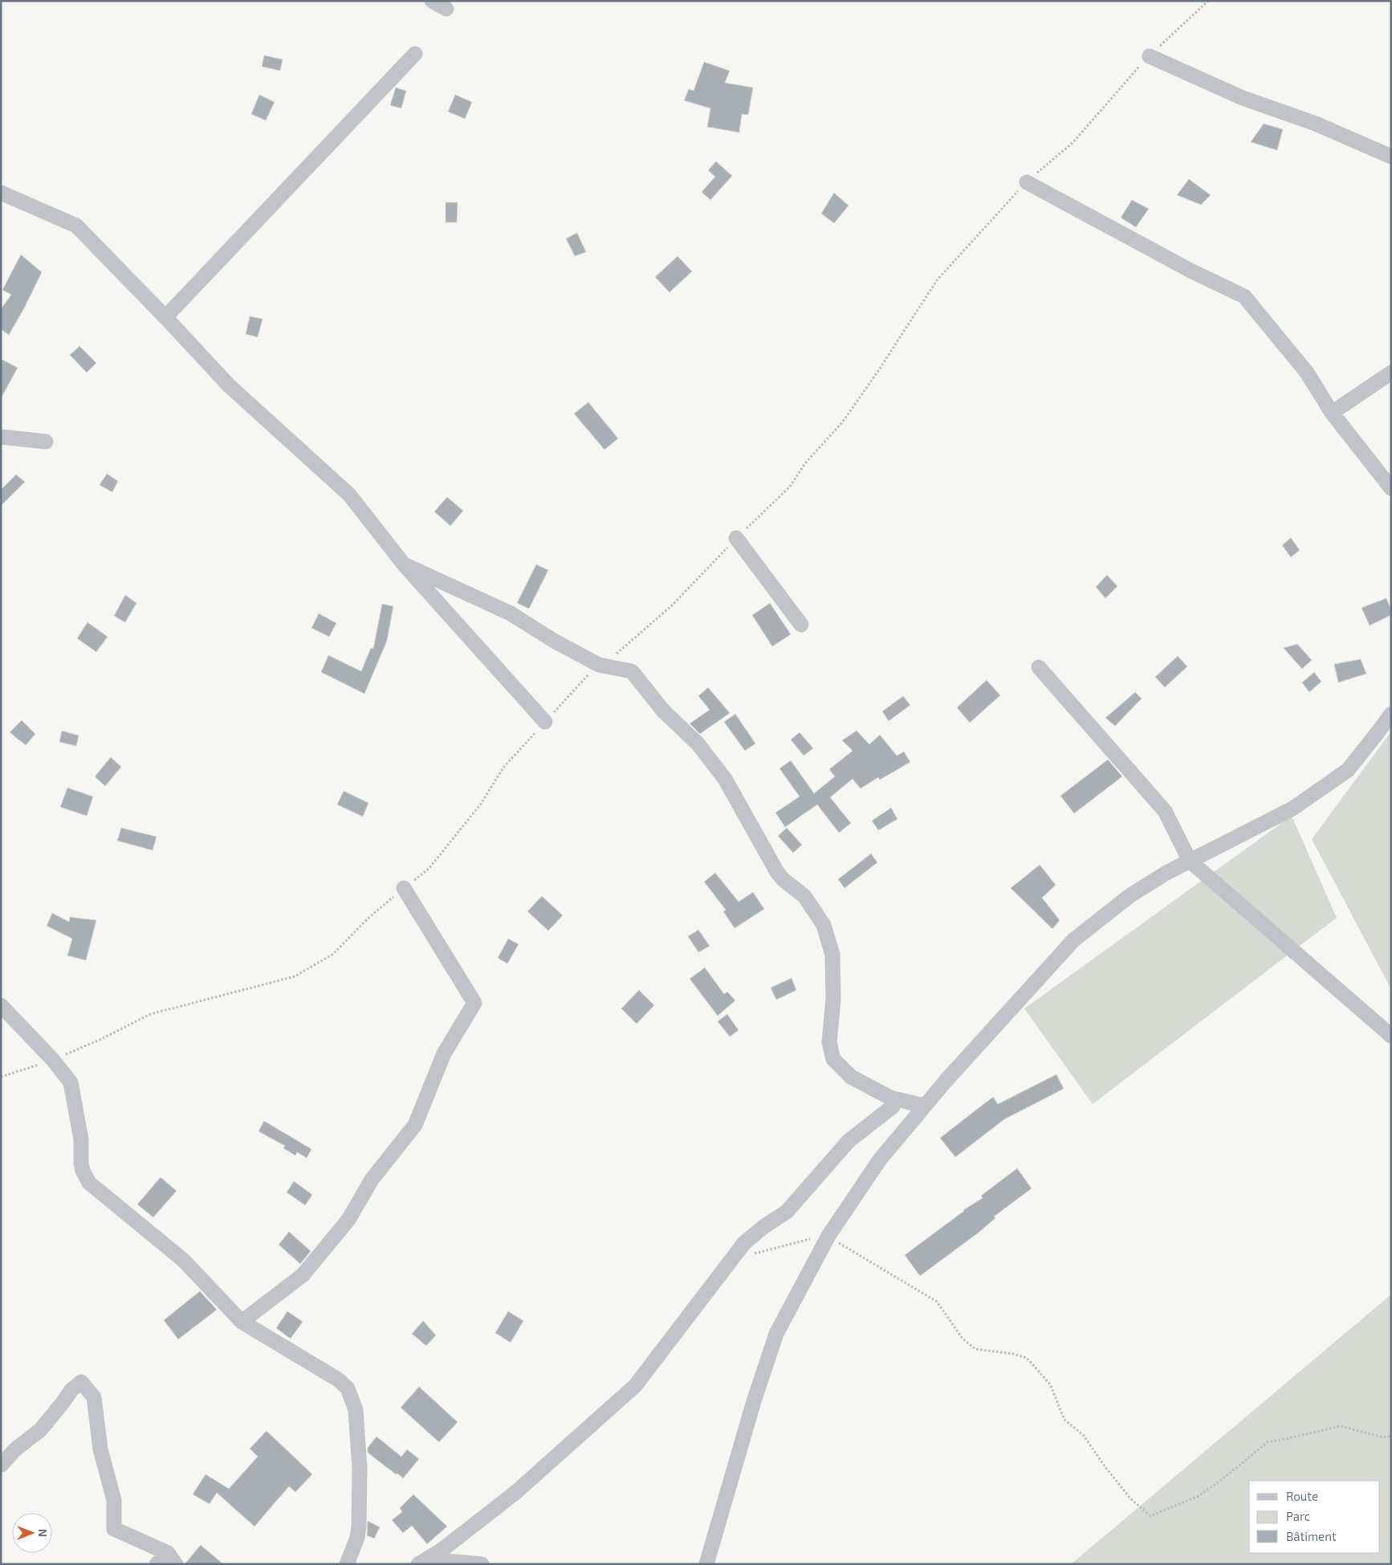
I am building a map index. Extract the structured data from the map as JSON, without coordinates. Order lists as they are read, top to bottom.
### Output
{
  "legend": ["Route", "Parc", "Bâtiment"],
  "north": "right"
}
